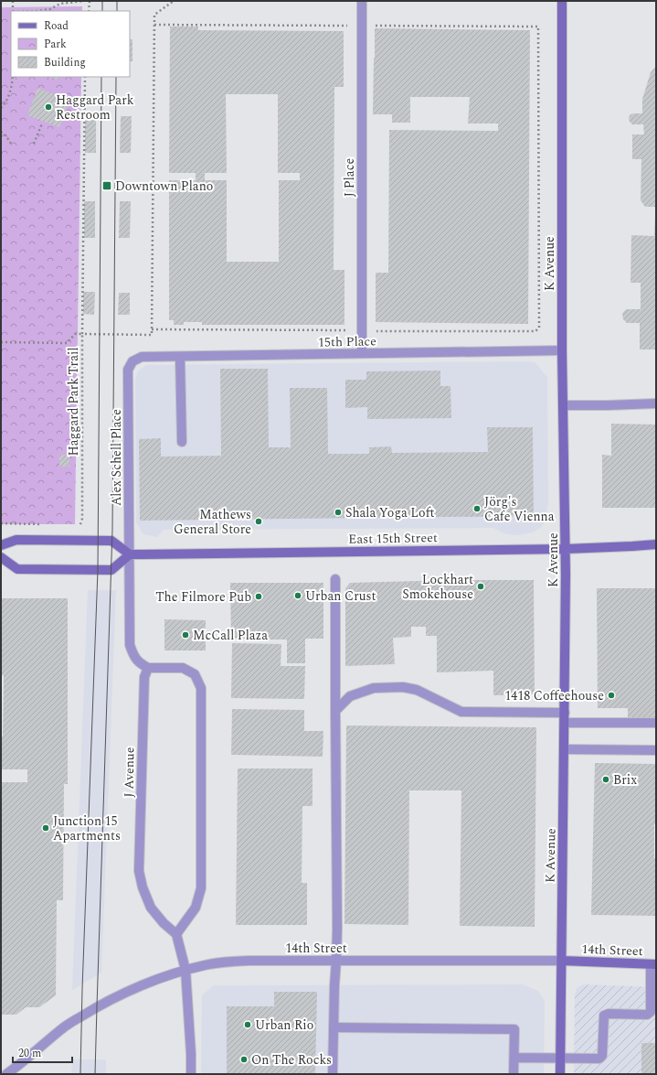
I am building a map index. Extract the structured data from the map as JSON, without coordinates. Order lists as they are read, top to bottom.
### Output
{
  "streets": {
    "main road": ["K Avenue", "East 15th Street", "14th Street"],
    "street": [
      "J Place",
      "15th Place",
      "Alex Schell Place",
      "J Avenue"
    ],
    "path": ["Haggard Park Trail"]
  },
  "crossings": [
    ["J Place", "15th Place"],
    ["K Avenue", "15th Place"],
    ["K Avenue", "East 15th Street"],
    ["K Avenue", "14th Street"],
    ["15th Place", "Alex Schell Place"],
    ["Alex Schell Place", "East 15th Street"]
  ],
  "places": {
    "other": [
      "Haggard Park Restroom",
      "Jörg's Cafe Vienna",
      "Shala Yoga Loft",
      "Mathews General Store",
      "Lockhart Smokehouse",
      "Urban Crust",
      "The Filmore Pub",
      "McCall Plaza",
      "1418 Coffeehouse",
      "Brix",
      "Junction 15 Apartments",
      "Urban Rio",
      "On The Rocks"
    ],
    "transit": ["Downtown Plano"]
  },
  "legend": ["Road", "Park", "Building"],
  "scale_bar": "20 m"
}
